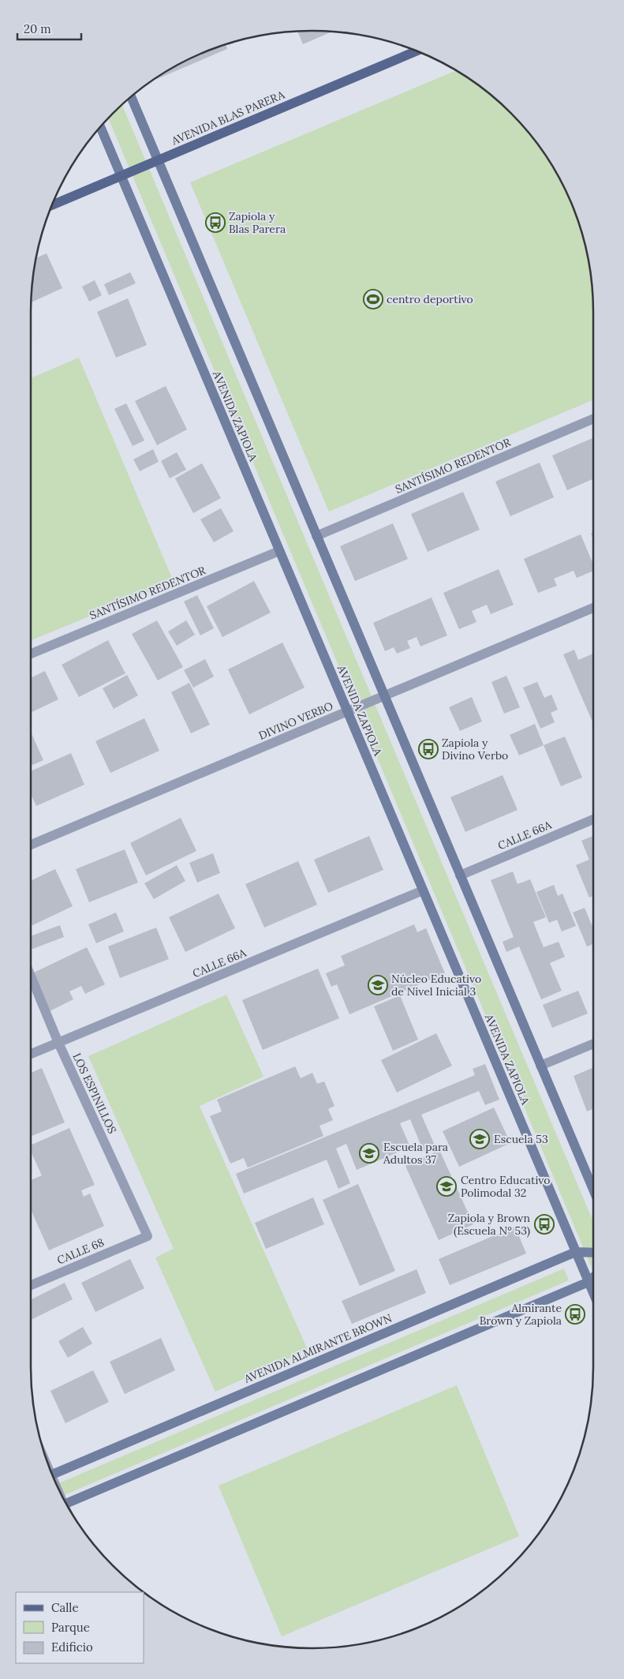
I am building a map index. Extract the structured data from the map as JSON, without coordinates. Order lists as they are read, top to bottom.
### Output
{
  "streets": {
    "main road": ["AVENIDA BLAS PARERA", "AVENIDA ZAPIOLA", "AVENIDA ALMIRANTE BROWN"],
    "street": [
      "SANTÍSIMO REDENTOR",
      "DIVINO VERBO",
      "CALLE 66A",
      "LOS ESPINILLOS",
      "CALLE 68"
    ]
  },
  "crossings": [
    ["AVENIDA BLAS PARERA", "AVENIDA ZAPIOLA"],
    ["AVENIDA ZAPIOLA", "SANTÍSIMO REDENTOR"],
    ["AVENIDA ZAPIOLA", "DIVINO VERBO"],
    ["AVENIDA ZAPIOLA", "CALLE 66A"],
    ["AVENIDA ZAPIOLA", "AVENIDA ALMIRANTE BROWN"],
    ["CALLE 66A", "LOS ESPINILLOS"],
    ["LOS ESPINILLOS", "CALLE 68"]
  ],
  "places": {
    "bus stop": [
      "Zapiola y Blas Parera",
      "Zapiola y Divino Verbo",
      "Zapiola y Brown (Escuela N° 53)",
      "Almirante Brown y Zapiola"
    ],
    "sports": ["centro deportivo"],
    "school or university": [
      "Núcleo Educativo de Nivel Inicial 3",
      "Escuela 53",
      "Escuela para Adultos 37",
      "Centro Educativo Polimodal 32"
    ]
  },
  "legend": ["Calle", "Parque", "Edificio"],
  "scale_bar": "20 m"
}
